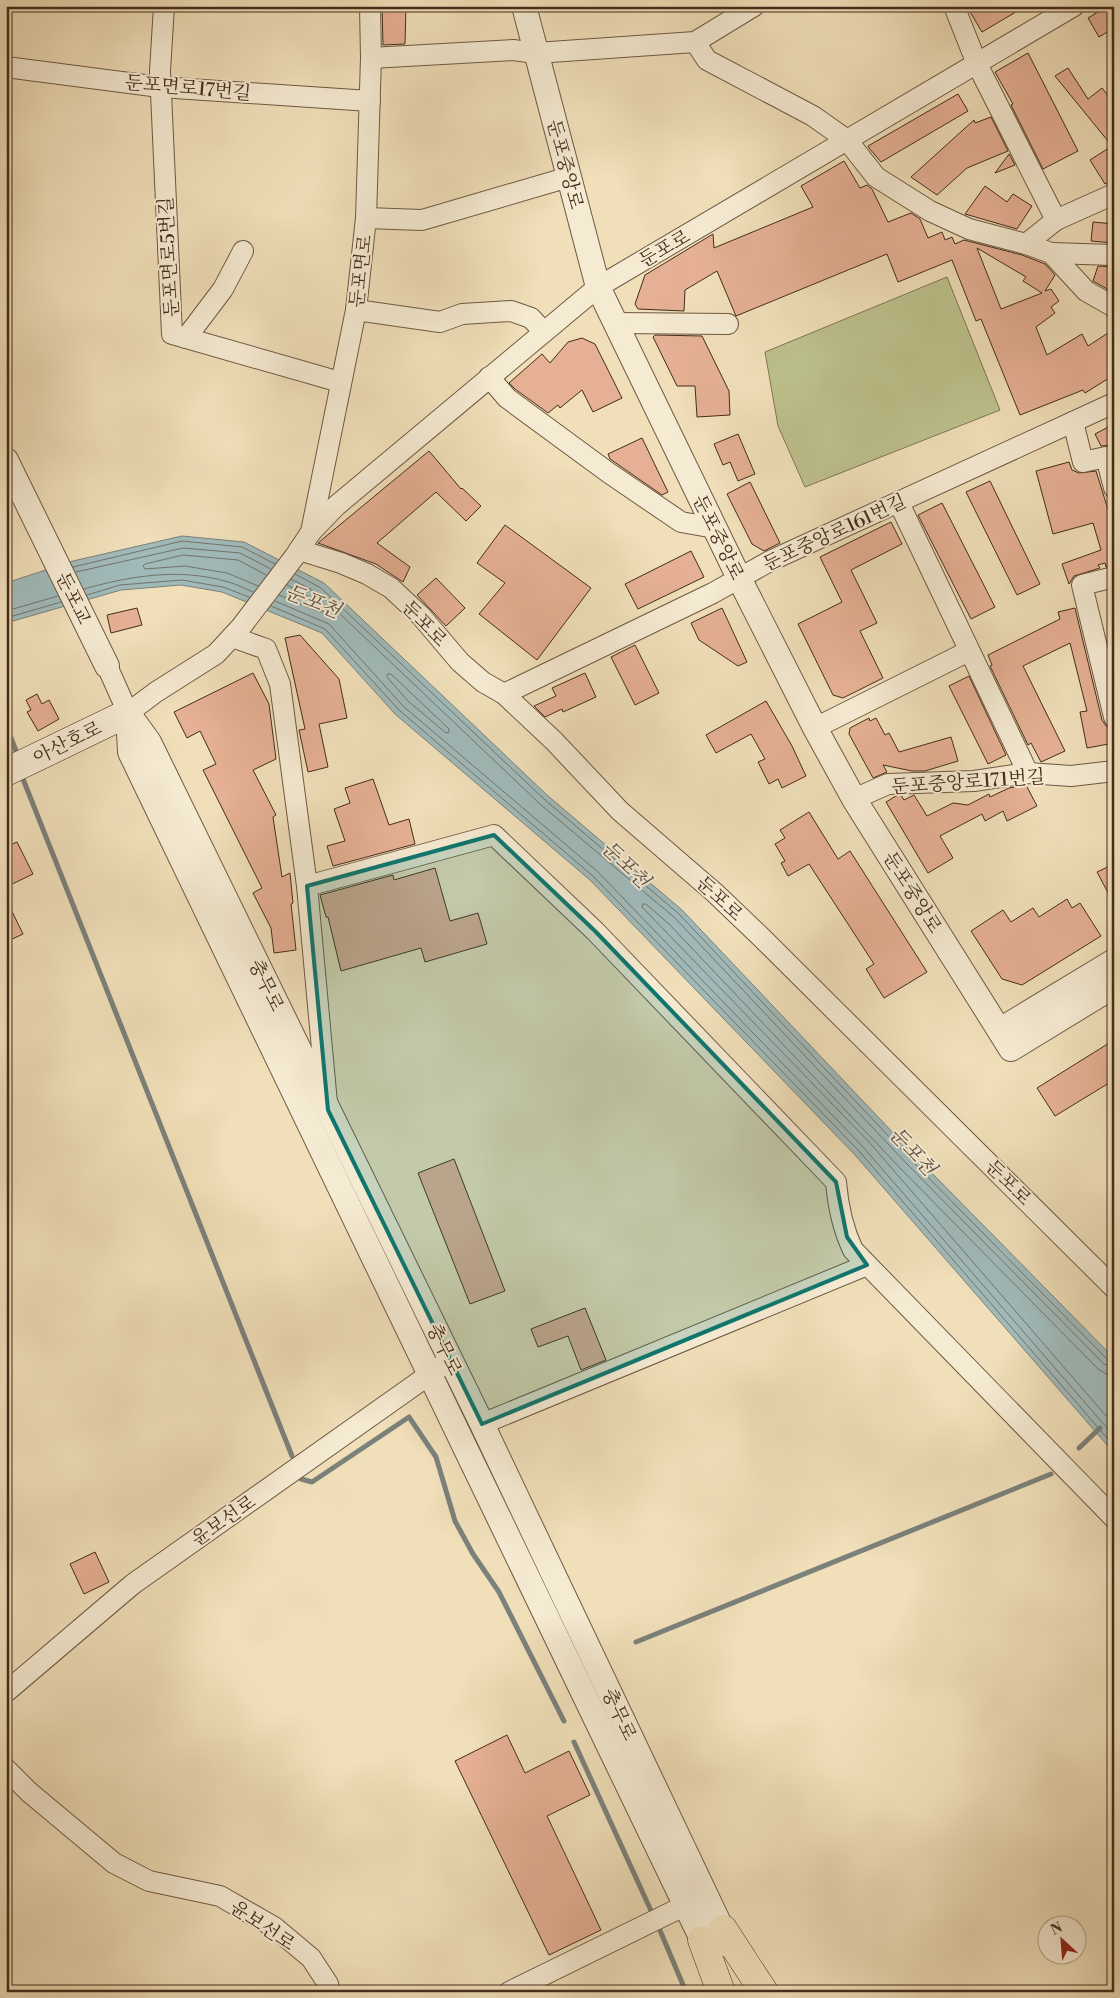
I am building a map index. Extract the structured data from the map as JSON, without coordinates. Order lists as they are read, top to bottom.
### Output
{
  "streets": {
    "main road": ["아산호로"],
    "street": [
      "둔포면로17번길",
      "둔포중앙로",
      "둔포로",
      "둔포면로5번길",
      "둔포면로",
      "둔포중앙로161번길",
      "둔포교",
      "둔포중앙로171번길",
      "충무로",
      "윤보선로"
    ]
  },
  "crossings": [
    ["둔포면로17번길", "둔포면로5번길"],
    ["둔포면로17번길", "둔포면로"],
    ["둔포중앙로", "둔포로"],
    ["둔포중앙로", "둔포중앙로161번길"],
    ["둔포중앙로", "둔포중앙로171번길"],
    ["둔포로", "둔포면로"],
    ["둔포로", "둔포중앙로161번길"],
    ["둔포면로5번길", "둔포면로"],
    ["둔포교", "충무로"],
    ["아산호로", "충무로"],
    ["충무로", "윤보선로"]
  ],
  "water": ["둔포천"],
  "north": "top left"
}
